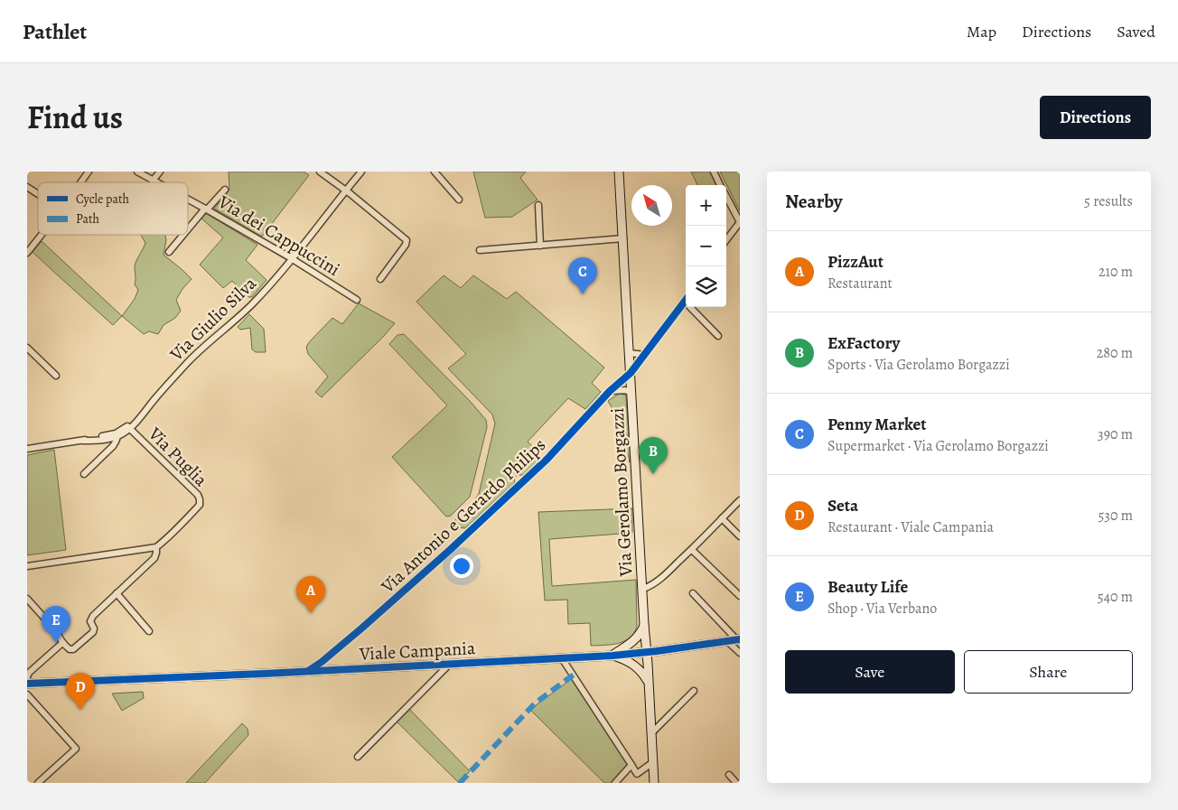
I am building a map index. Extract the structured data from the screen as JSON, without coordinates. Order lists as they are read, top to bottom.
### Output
{
  "streets": {
    "street": [
      "Via dei Cappuccini",
      "Via Giulio Silva",
      "Via Puglia",
      "Via Gerolamo Borgazzi",
      "Via Antonio e Gerardo Philips",
      "Viale Campania"
    ]
  },
  "crossings": [
    ["Via dei Cappuccini", "Via Giulio Silva"],
    ["Via Giulio Silva", "Via Puglia"],
    ["Via Gerolamo Borgazzi", "Via Antonio e Gerardo Philips"],
    ["Via Gerolamo Borgazzi", "Viale Campania"],
    ["Via Antonio e Gerardo Philips", "Viale Campania"]
  ],
  "legend": ["Cycle path", "Path"],
  "north": "top left",
  "page": {
    "header": "Pathlet",
    "nav": ["Map", "Directions", "Saved"],
    "title": "Find us",
    "buttons": [
      "Directions",
      ["Save", "Share"]
    ],
    "heading": ["Nearby", "5 results"],
    "map_buttons": ["+", "−"],
    "list": [
      {
        "mark": "A",
        "name": "PizzAut",
        "note": "Restaurant",
        "value": "210 m"
      },
      {
        "mark": "B",
        "name": "ExFactory",
        "note": "Sports · Via Gerolamo Borgazzi",
        "value": "280 m"
      },
      {
        "mark": "C",
        "name": "Penny Market",
        "note": "Supermarket · Via Gerolamo Borgazzi",
        "value": "390 m"
      },
      {
        "mark": "D",
        "name": "Seta",
        "note": "Restaurant · Viale Campania",
        "value": "530 m"
      },
      {
        "mark": "E",
        "name": "Beauty Life",
        "note": "Shop · Via Verbano",
        "value": "540 m"
      }
    ],
    "pins": [
      "C",
      "B",
      "A",
      "E",
      "D"
    ]
  }
}
